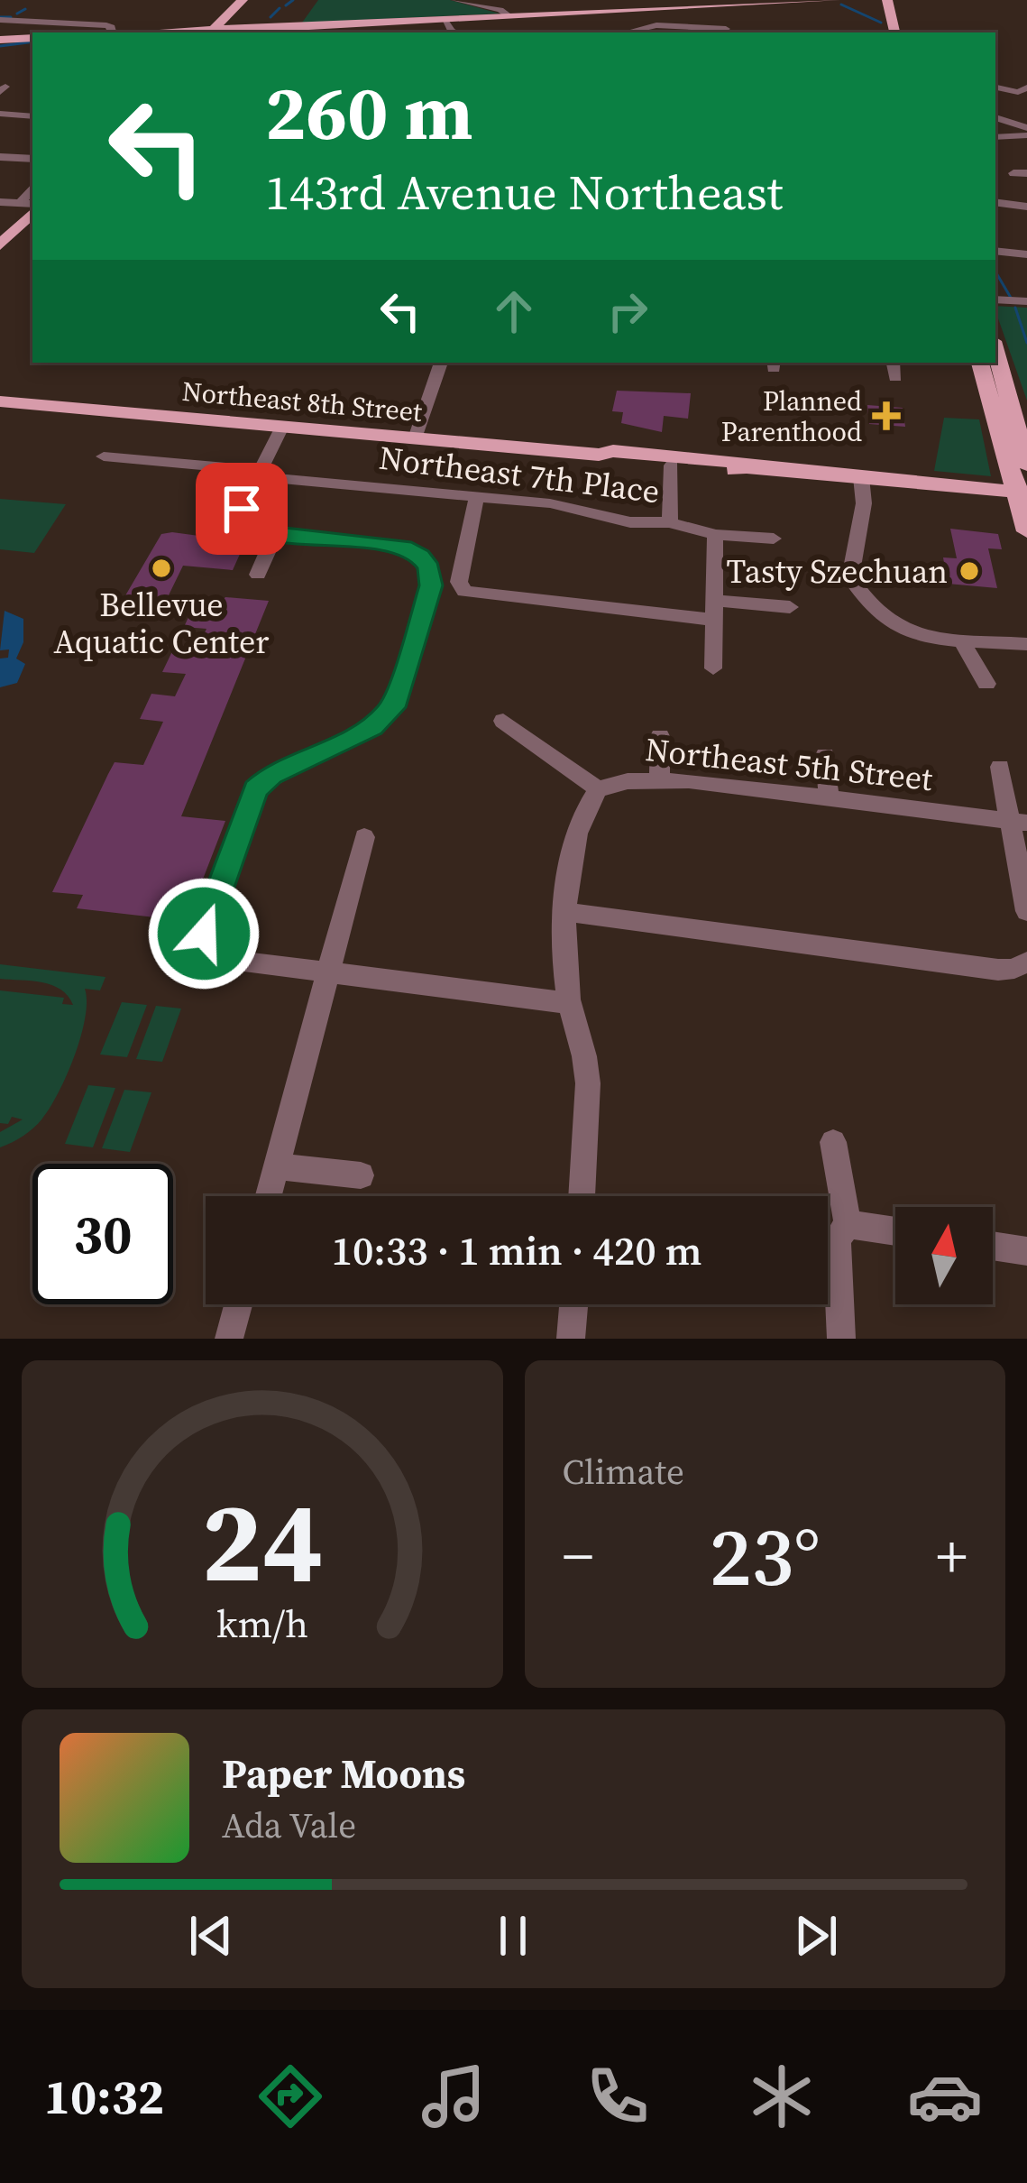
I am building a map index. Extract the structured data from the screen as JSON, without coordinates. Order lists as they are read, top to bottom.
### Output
{
  "streets": {
    "main road": ["Northeast 8th Street"],
    "street": ["Northeast 7th Place", "Northeast 5th Street"]
  },
  "places": {
    "health": ["Planned Parenthood"],
    "other": ["Bellevue Aquatic Center", "Tasty Szechuan"]
  },
  "north": "top",
  "page": {
    "turn": ["260 m", "143rd Avenue Northeast"],
    "limit": "30",
    "trip": "10:33 · 1 min · 420 m",
    "tile": "Climate",
    "heat": ["−", "23°", "+"],
    "song": ["Paper Moons", "Ada Vale"],
    "tabs": "10:32",
    "gauge": ["24", "km/h"]
  }
}
